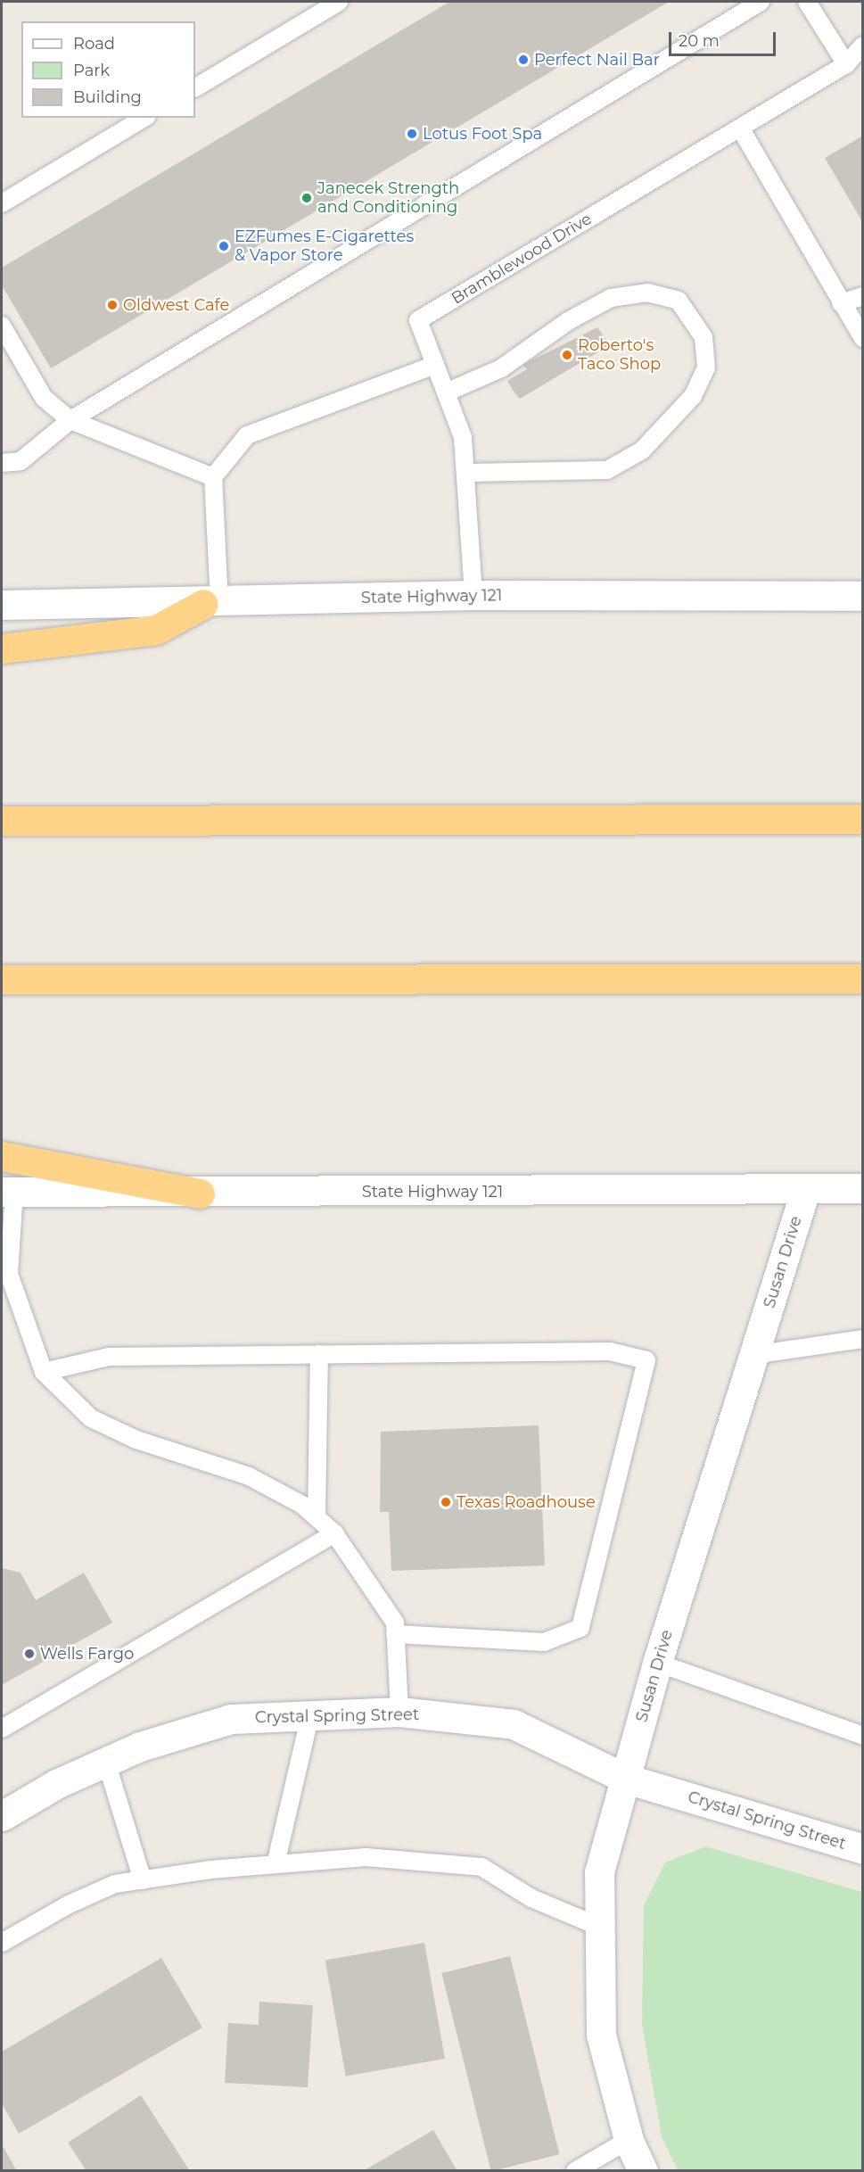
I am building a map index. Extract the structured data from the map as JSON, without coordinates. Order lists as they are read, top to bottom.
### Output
{
  "streets": {
    "street": ["State Highway 121", "Susan Drive", "Crystal Spring Street"],
    "lane": ["Bramblewood Drive"]
  },
  "crossings": [
    ["Bramblewood Drive", "State Highway 121"],
    ["State Highway 121", "Susan Drive"],
    ["Susan Drive", "Crystal Spring Street"]
  ],
  "places": [
    "Perfect Nail Bar",
    "Lotus Foot Spa",
    "Janecek Strength and Conditioning",
    "EZFumes E-Cigarettes & Vapor Store",
    "Oldwest Cafe",
    "Roberto's Taco Shop",
    "Texas Roadhouse",
    "Wells Fargo"
  ],
  "legend": ["Road", "Park", "Building"],
  "scale_bar": "20 m"
}
